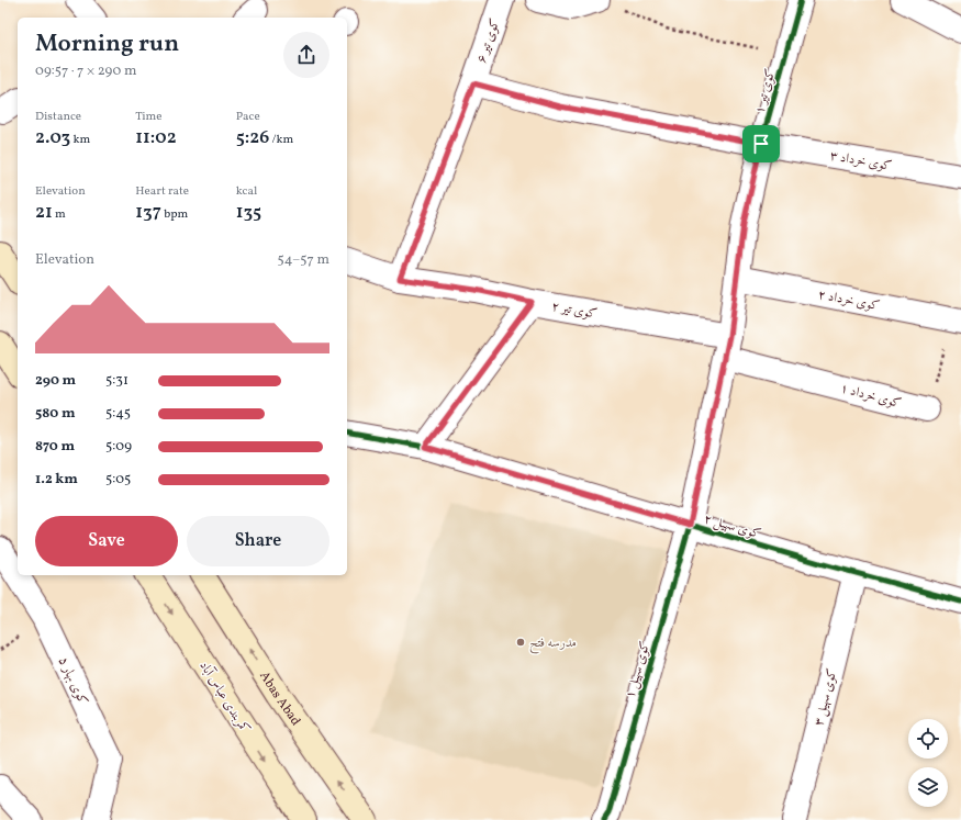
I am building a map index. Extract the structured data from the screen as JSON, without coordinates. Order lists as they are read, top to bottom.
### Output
{
  "streets": {
    "main road": ["کمربندی عباس آباد", "Abas Abad"],
    "street": [
      "کوی تیر ۶",
      "کوی تیر ۱",
      "کوی خرداد ۳",
      "کوی خرداد ۲",
      "کوی تیر ۲",
      "کوی خرداد ۱",
      "کوی سهیل ۲",
      "کوی سهیل ۱",
      "کوی بهار ۵",
      "کوی سهیل ۳"
    ]
  },
  "crossings": [
    ["کوی تیر ۶", "کوی خرداد ۳"],
    ["کوی تیر ۶", "کوی تیر ۲"],
    ["کوی تیر ۱", "کوی خرداد ۳"],
    ["کوی تیر ۱", "کوی خرداد ۲"],
    ["کوی تیر ۱", "کوی تیر ۲"],
    ["کوی تیر ۱", "کوی خرداد ۱"],
    ["کوی تیر ۱", "کوی سهیل ۲"],
    ["کوی تیر ۱", "کوی سهیل ۱"],
    ["کوی تیر ۲", "کوی خرداد ۱"],
    ["کوی سهیل ۲", "کوی سهیل ۱"],
    ["کوی سهیل ۲", "کوی سهیل ۳"]
  ],
  "one_way": ["کمربندی عباس آباد", "Abas Abad"],
  "places": ["مدرسه فتح"],
  "page": {
    "heading": ["Morning run", "09:57 · 7 × 290 m"],
    "stats": [
      ["Distance", "2.03 km"],
      ["Time", "11:02"],
      ["Pace", "5:26 /km"],
      ["Elevation", "21 m"],
      ["Heart rate", "137 bpm"],
      ["kcal", "135"]
    ],
    "chart": ["Elevation", "54–57 m"],
    "list": [
      {
        "name": "290 m",
        "note": "5:31"
      },
      {
        "name": "580 m",
        "note": "5:45"
      },
      {
        "name": "870 m",
        "note": "5:09"
      },
      {
        "name": "1.2 km",
        "note": "5:05"
      }
    ],
    "buttons": ["Save", "Share"]
  }
}
